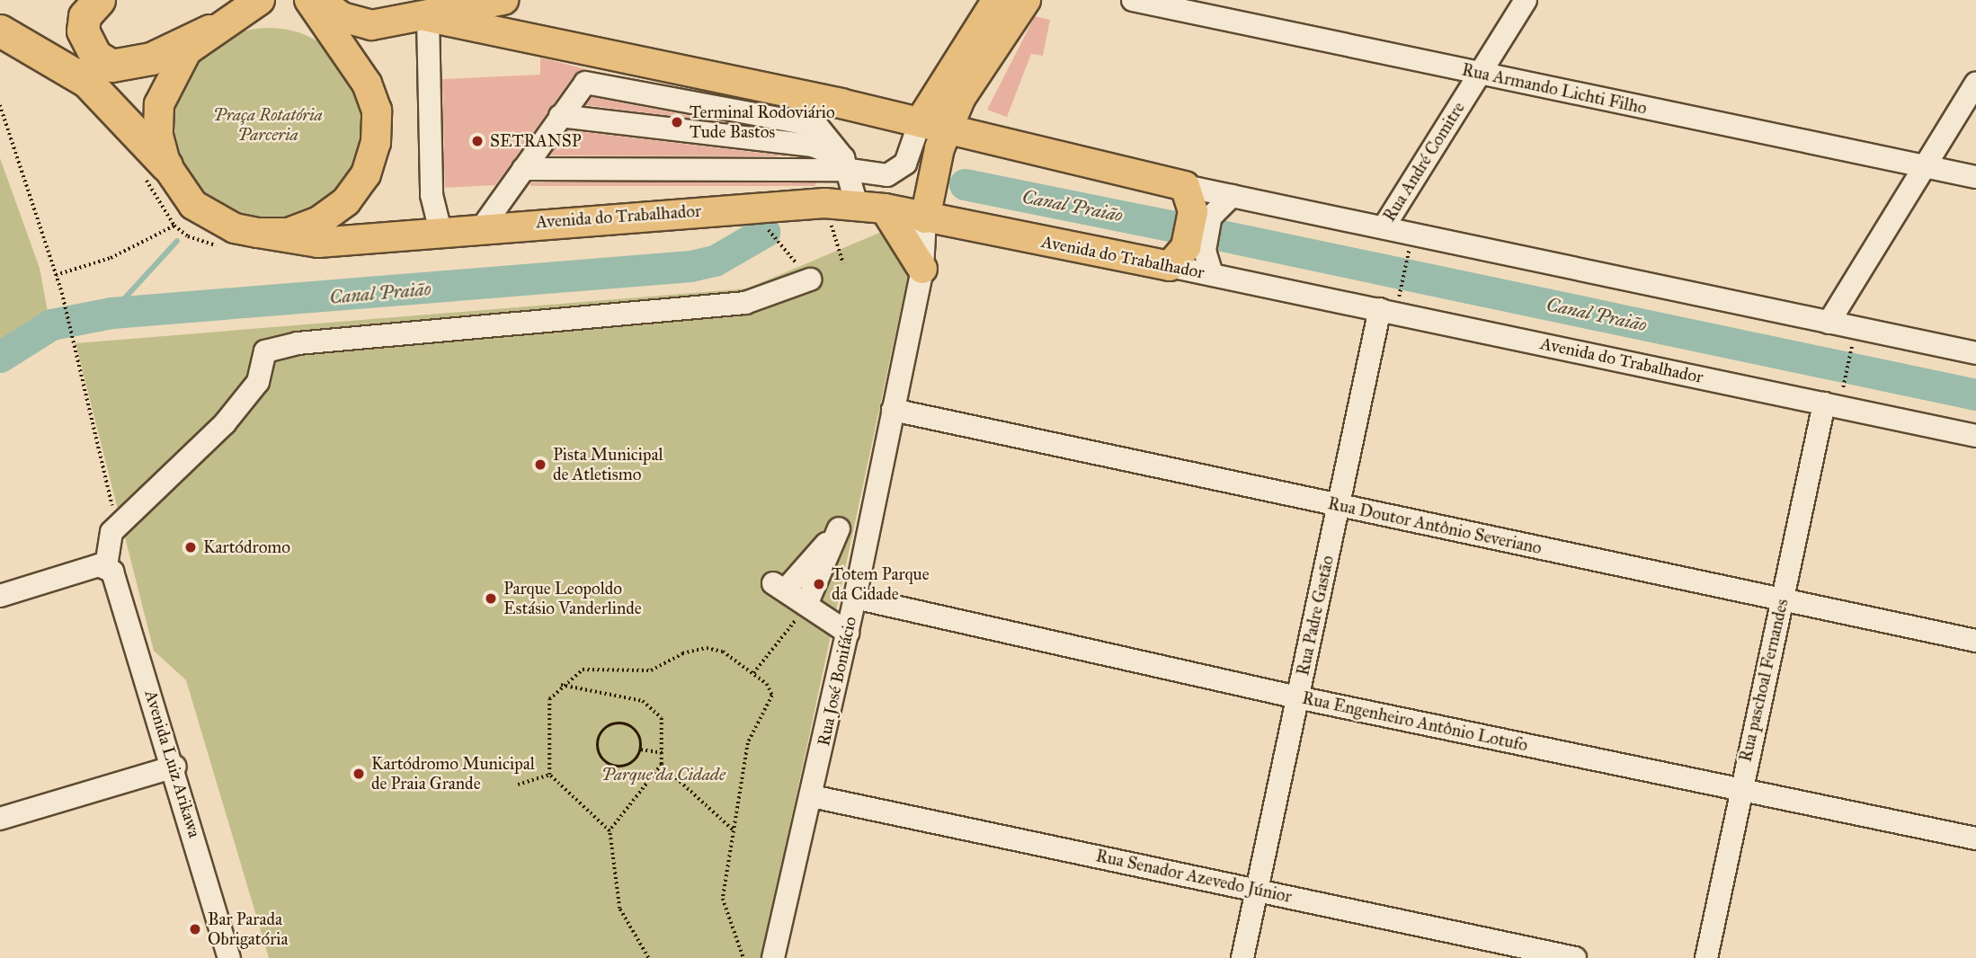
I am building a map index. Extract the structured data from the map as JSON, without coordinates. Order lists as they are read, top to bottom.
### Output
{
  "streets": {
    "main road": ["Avenida do Trabalhador"],
    "street": [
      "Rua Armando Lichti Filho",
      "Rua André Comitre",
      "Rua Doutor Antônio Severiano",
      "Rua Padre Gastão",
      "Rua paschoal Fernandes",
      "Rua José Bonifácio",
      "Rua Engenheiro Antônio Lotufo",
      "Avenida Luiz Arikawa",
      "Rua Senador Azevedo Júnior"
    ]
  },
  "crossings": [
    ["Rua Armando Lichti Filho", "Rua André Comitre"],
    ["Avenida do Trabalhador", "Rua Padre Gastão"],
    ["Avenida do Trabalhador", "Rua paschoal Fernandes"],
    ["Avenida do Trabalhador", "Rua José Bonifácio"],
    ["Rua Doutor Antônio Severiano", "Rua Padre Gastão"],
    ["Rua Doutor Antônio Severiano", "Rua paschoal Fernandes"],
    ["Rua Doutor Antônio Severiano", "Rua José Bonifácio"],
    ["Rua Padre Gastão", "Rua Engenheiro Antônio Lotufo"],
    ["Rua Padre Gastão", "Rua Senador Azevedo Júnior"],
    ["Rua paschoal Fernandes", "Rua Engenheiro Antônio Lotufo"],
    ["Rua José Bonifácio", "Rua Engenheiro Antônio Lotufo"],
    ["Rua José Bonifácio", "Rua Senador Azevedo Júnior"]
  ],
  "water": ["Canal Praião"],
  "parks": ["Praça Rotatória Parceria", "Parque da Cidade"],
  "places": [
    "Terminal Rodoviário Tude Bastos",
    "SETRANSP",
    "Pista Municipal de Atletismo",
    "Kartódromo",
    "Totem Parque da Cidade",
    "Parque Leopoldo Estásio Vanderlinde",
    "Kartódromo Municipal de Praia Grande",
    "Bar Parada Obrigatória"
  ]
}
